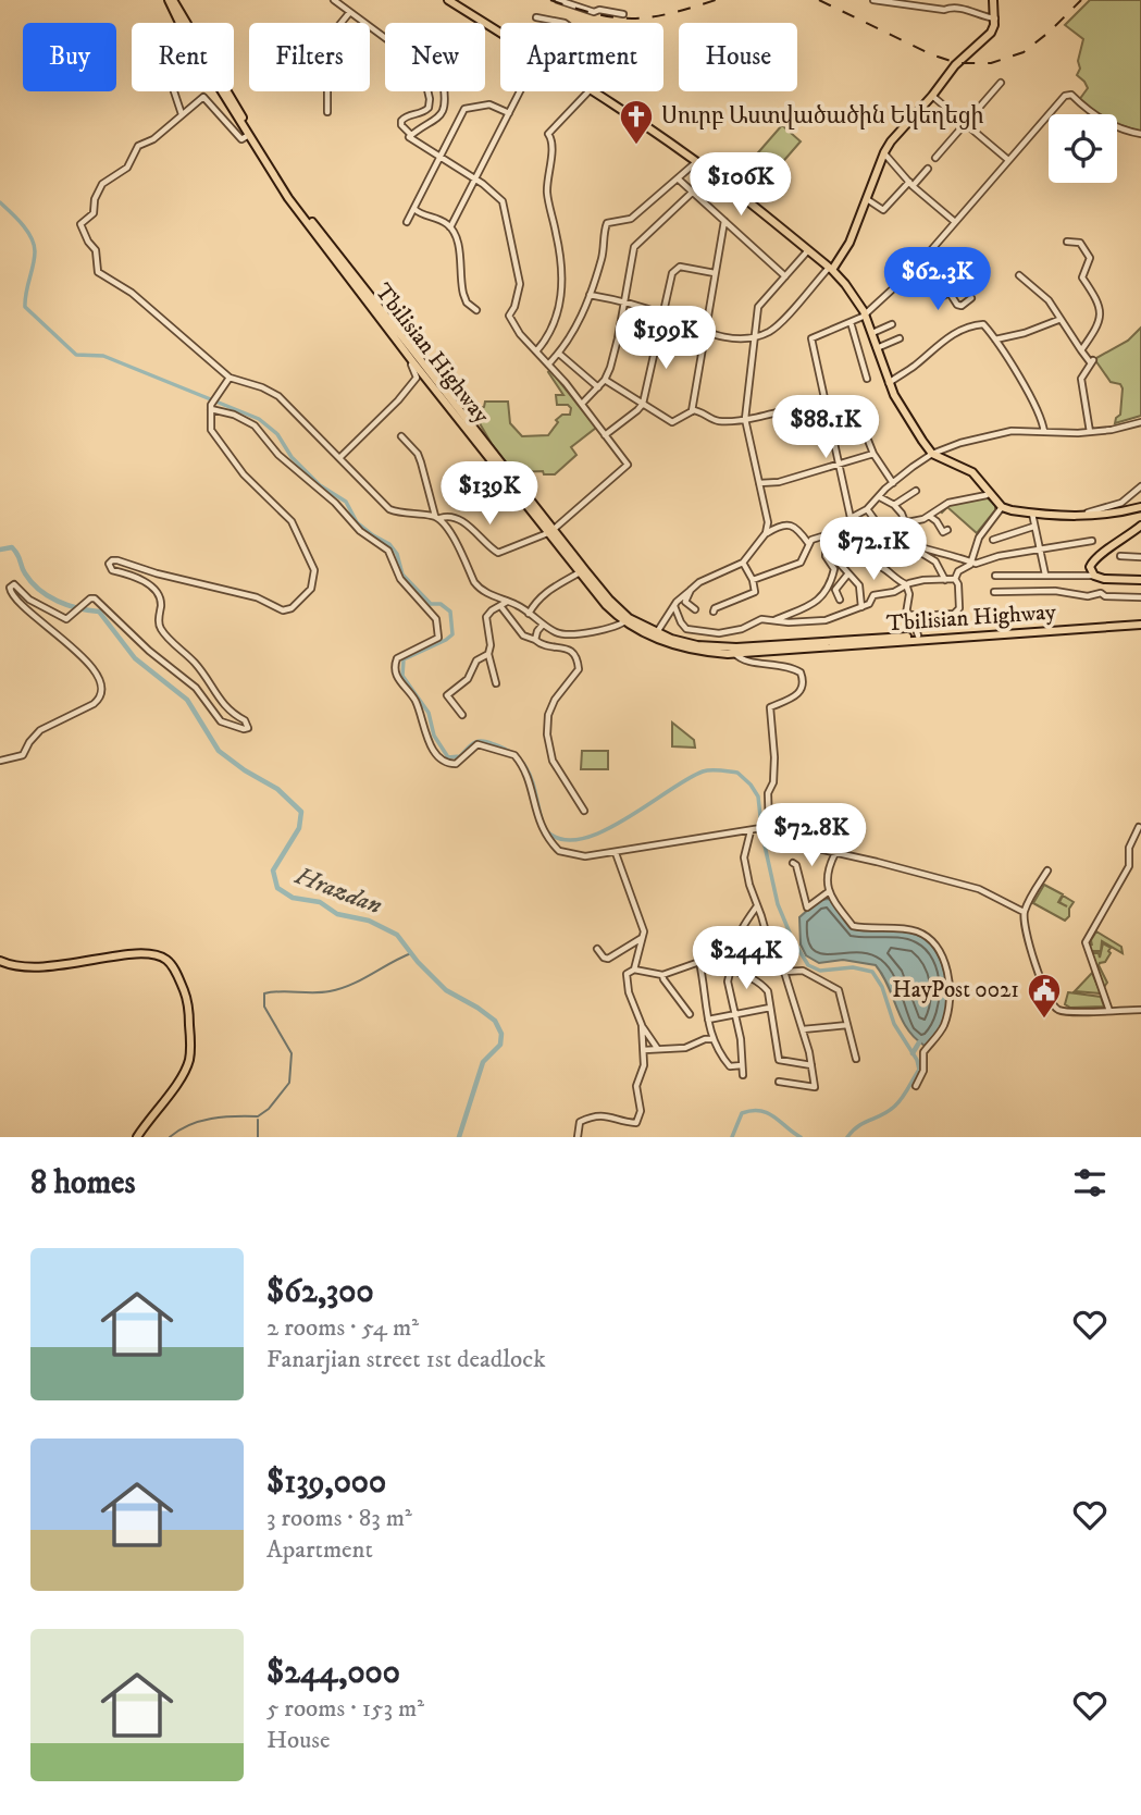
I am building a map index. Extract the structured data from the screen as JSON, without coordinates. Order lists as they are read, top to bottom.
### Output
{
  "streets": {
    "main road": ["Tbilisian Highway"]
  },
  "water": ["Hrazdan"],
  "places": {
    "church": ["Սուրբ Աստվածածին Եկեղեցի"],
    "public building": ["HayPost 0021"]
  },
  "page": {
    "chip": [
      "Buy",
      "Rent",
      "Filters",
      "New",
      "Apartment",
      "House"
    ],
    "price": [
      "$106K",
      "$62.3K",
      "$199K",
      "$88.1K",
      "$139K",
      "$72.1K",
      "$72.8K",
      "$244K"
    ],
    "heading": "8 homes",
    "list": [
      {
        "name": "$62,300",
        "note": "2 rooms · 54 m² · Fanarjian street 1st deadlock"
      },
      {
        "name": "$139,000",
        "note": "3 rooms · 83 m² · Apartment"
      },
      {
        "name": "$244,000",
        "note": "5 rooms · 153 m² · House"
      }
    ]
  }
}
